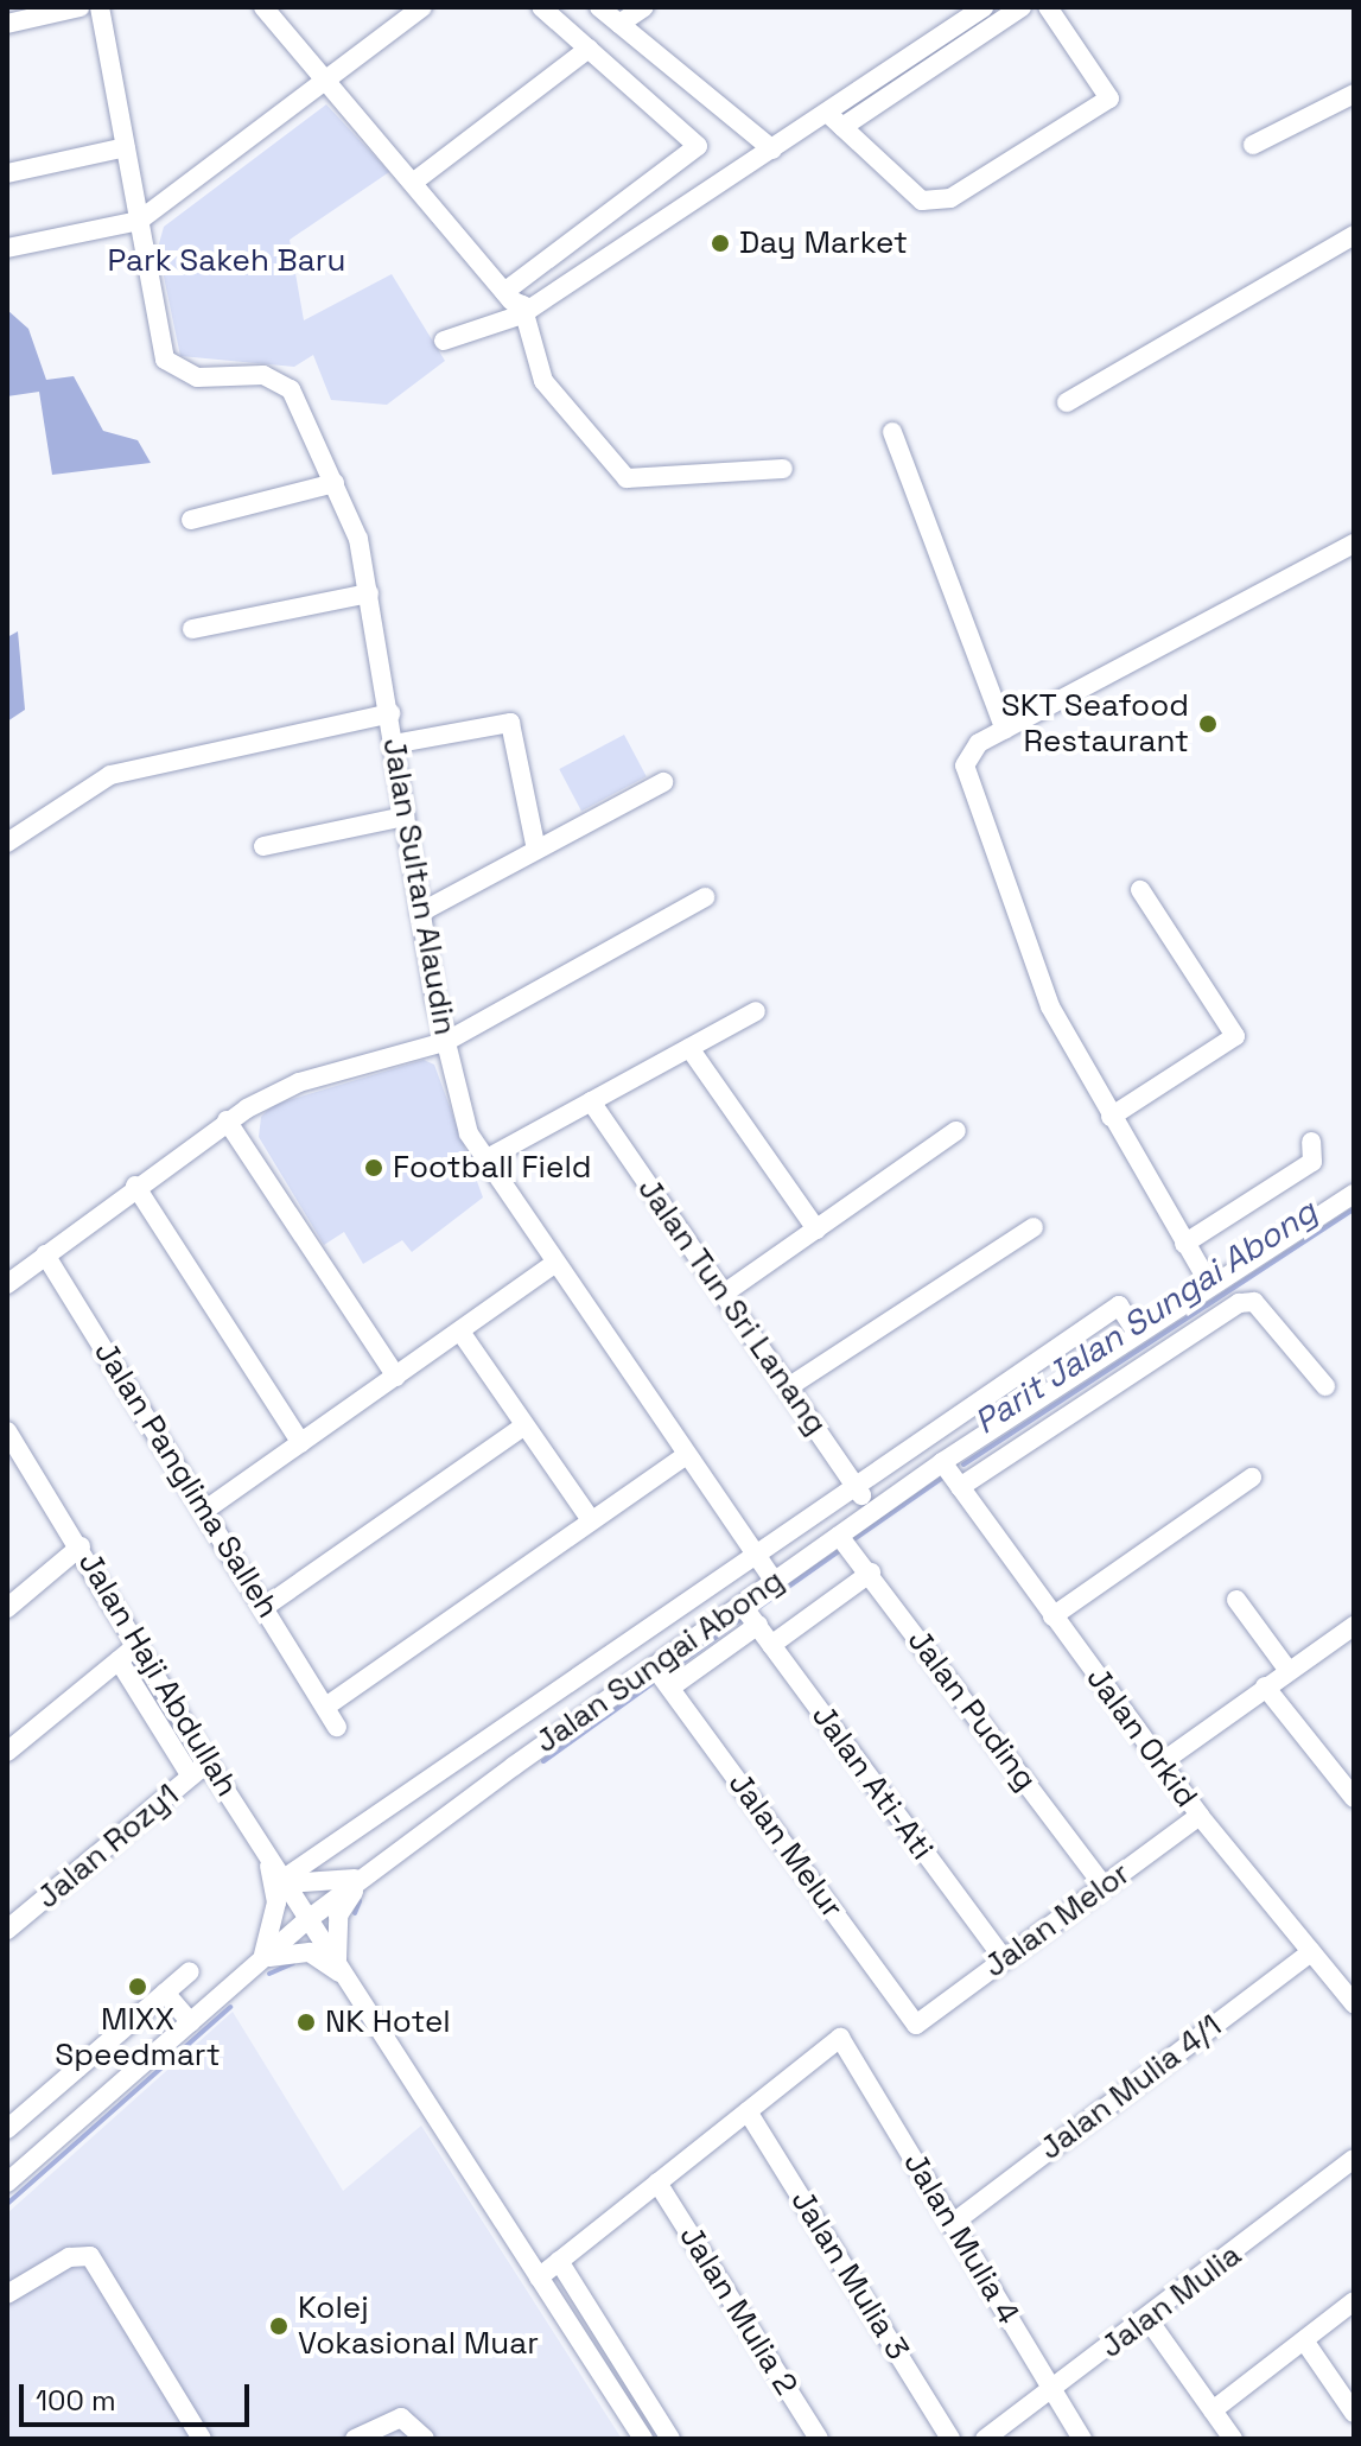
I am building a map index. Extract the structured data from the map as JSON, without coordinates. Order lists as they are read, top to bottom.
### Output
{
  "streets": {
    "street": [
      "Jalan Sultan Alaudin",
      "Jalan Tun Sri Lanang",
      "Jalan Panglima Salleh",
      "Jalan Sungai Abong",
      "Jalan Haji Abdullah",
      "Jalan Puding",
      "Jalan Orkid",
      "Jalan Ati-Ati",
      "Jalan Melur",
      "Jalan Rozy1",
      "Jalan Melor",
      "Jalan Mulia 4/1",
      "Jalan Mulia 4",
      "Jalan Mulia 3",
      "Jalan Mulia",
      "Jalan Mulia 2"
    ]
  },
  "crossings": [
    ["Jalan Sultan Alaudin", "Jalan Sungai Abong"],
    ["Jalan Tun Sri Lanang", "Jalan Sungai Abong"],
    ["Jalan Sungai Abong", "Jalan Haji Abdullah"],
    ["Jalan Sungai Abong", "Jalan Puding"],
    ["Jalan Sungai Abong", "Jalan Orkid"],
    ["Jalan Sungai Abong", "Jalan Ati-Ati"],
    ["Jalan Sungai Abong", "Jalan Melur"],
    ["Jalan Haji Abdullah", "Jalan Rozy1"],
    ["Jalan Puding", "Jalan Melor"],
    ["Jalan Orkid", "Jalan Melor"],
    ["Jalan Orkid", "Jalan Mulia 4/1"],
    ["Jalan Ati-Ati", "Jalan Melor"],
    ["Jalan Melur", "Jalan Melor"],
    ["Jalan Mulia 4/1", "Jalan Mulia 4"],
    ["Jalan Mulia 4", "Jalan Mulia 3"],
    ["Jalan Mulia 4", "Jalan Mulia"]
  ],
  "water": ["Parit Jalan Sungai Abong"],
  "parks": ["Park Sakeh Baru"],
  "places": [
    "Day Market",
    "SKT Seafood Restaurant",
    "Football Field",
    "MIXX Speedmart",
    "NK Hotel",
    "Kolej Vokasional Muar"
  ],
  "scale_bar": "100 m"
}
